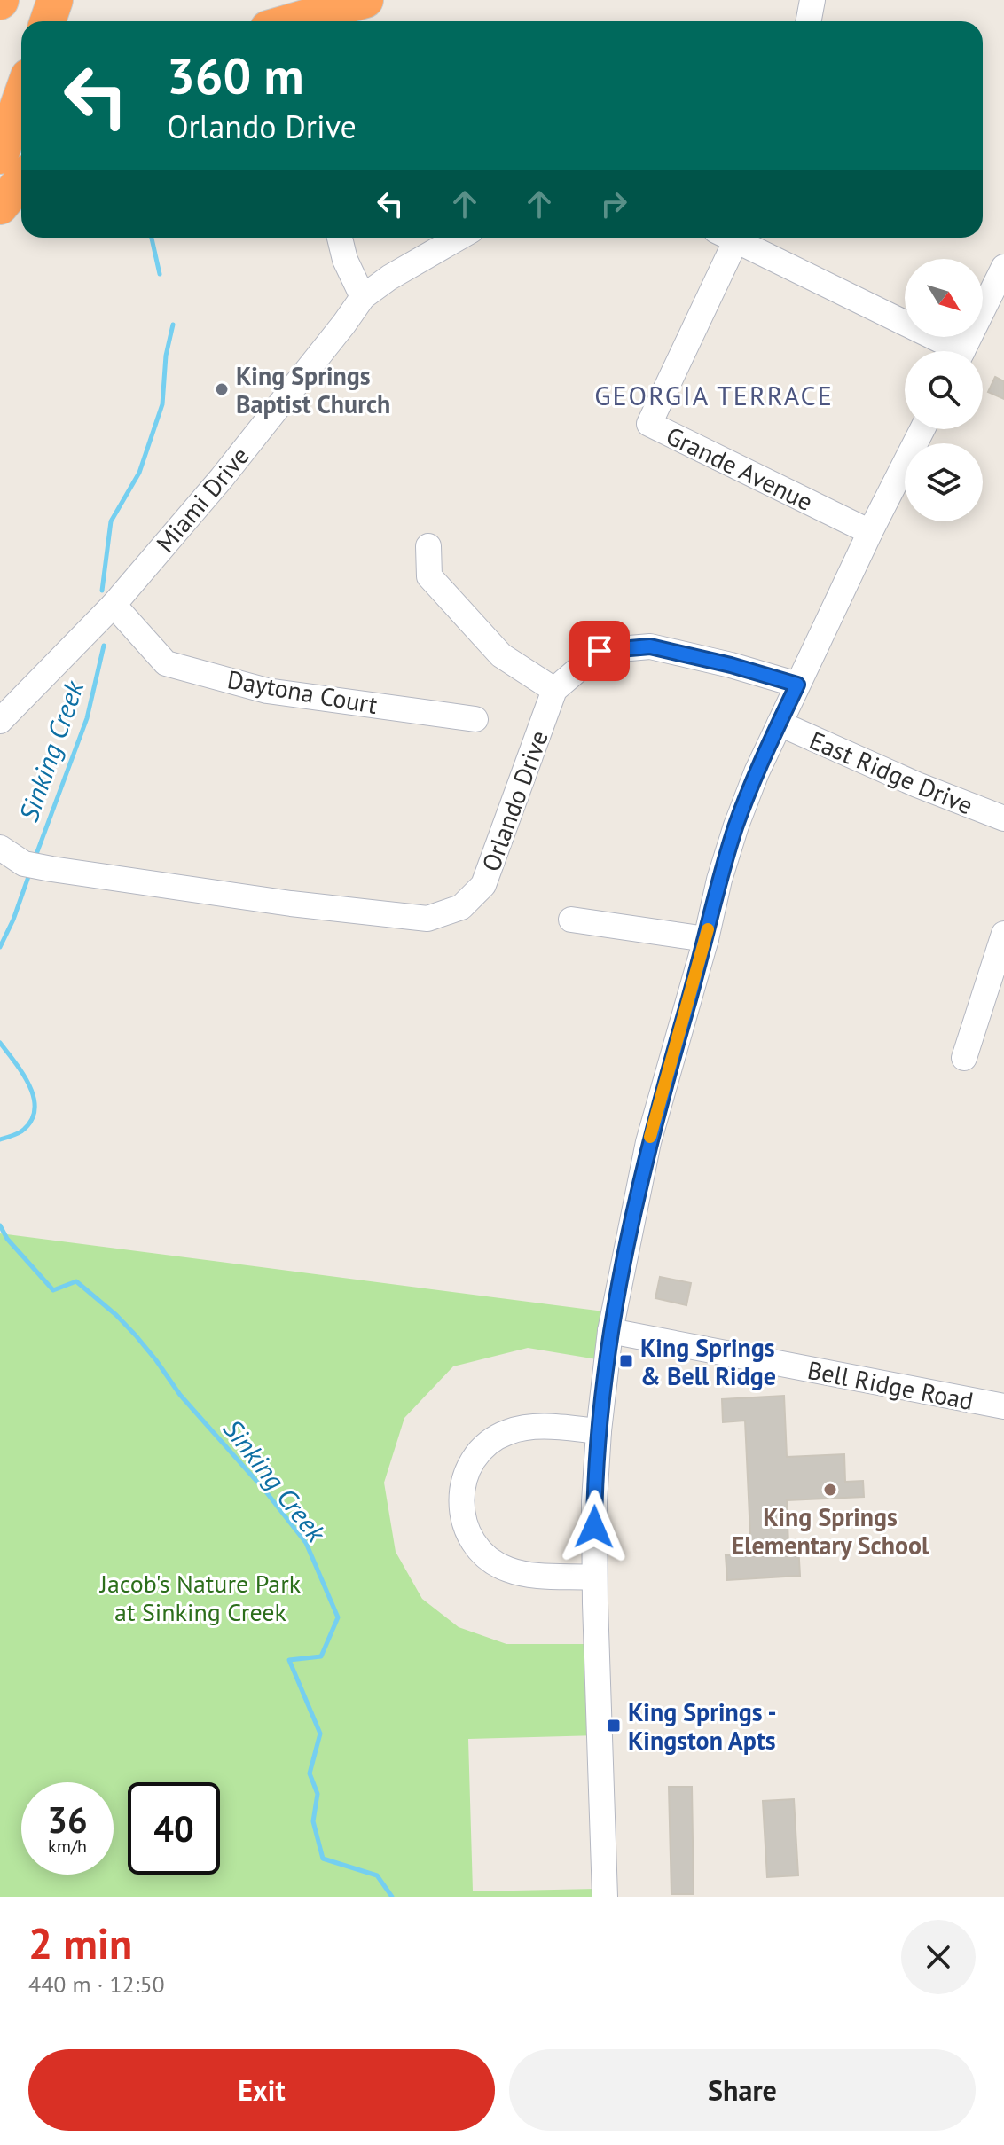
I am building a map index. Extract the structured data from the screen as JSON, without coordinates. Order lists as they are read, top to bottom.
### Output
{
  "streets": {
    "street": [
      "Grande Avenue",
      "Miami Drive",
      "Daytona Court",
      "East Ridge Drive",
      "Orlando Drive",
      "Bell Ridge Road"
    ]
  },
  "crossings": [
    ["Miami Drive", "Daytona Court"]
  ],
  "districts": ["GEORGIA TERRACE"],
  "water": ["Sinking Creek"],
  "parks": ["Jacob's Nature Park at Sinking Creek"],
  "places": {
    "other": ["King Springs Baptist Church", "King Springs Elementary School"],
    "transit": ["King Springs & Bell Ridge", "King Springs - Kingston Apts"]
  },
  "north": "bottom right",
  "page": {
    "turn": ["360 m", "Orlando Drive"],
    "speed": "36 km/h",
    "limit": "40",
    "heading": ["2 min", "440 m · 12:50"],
    "buttons": ["Exit", "Share"]
  }
}
